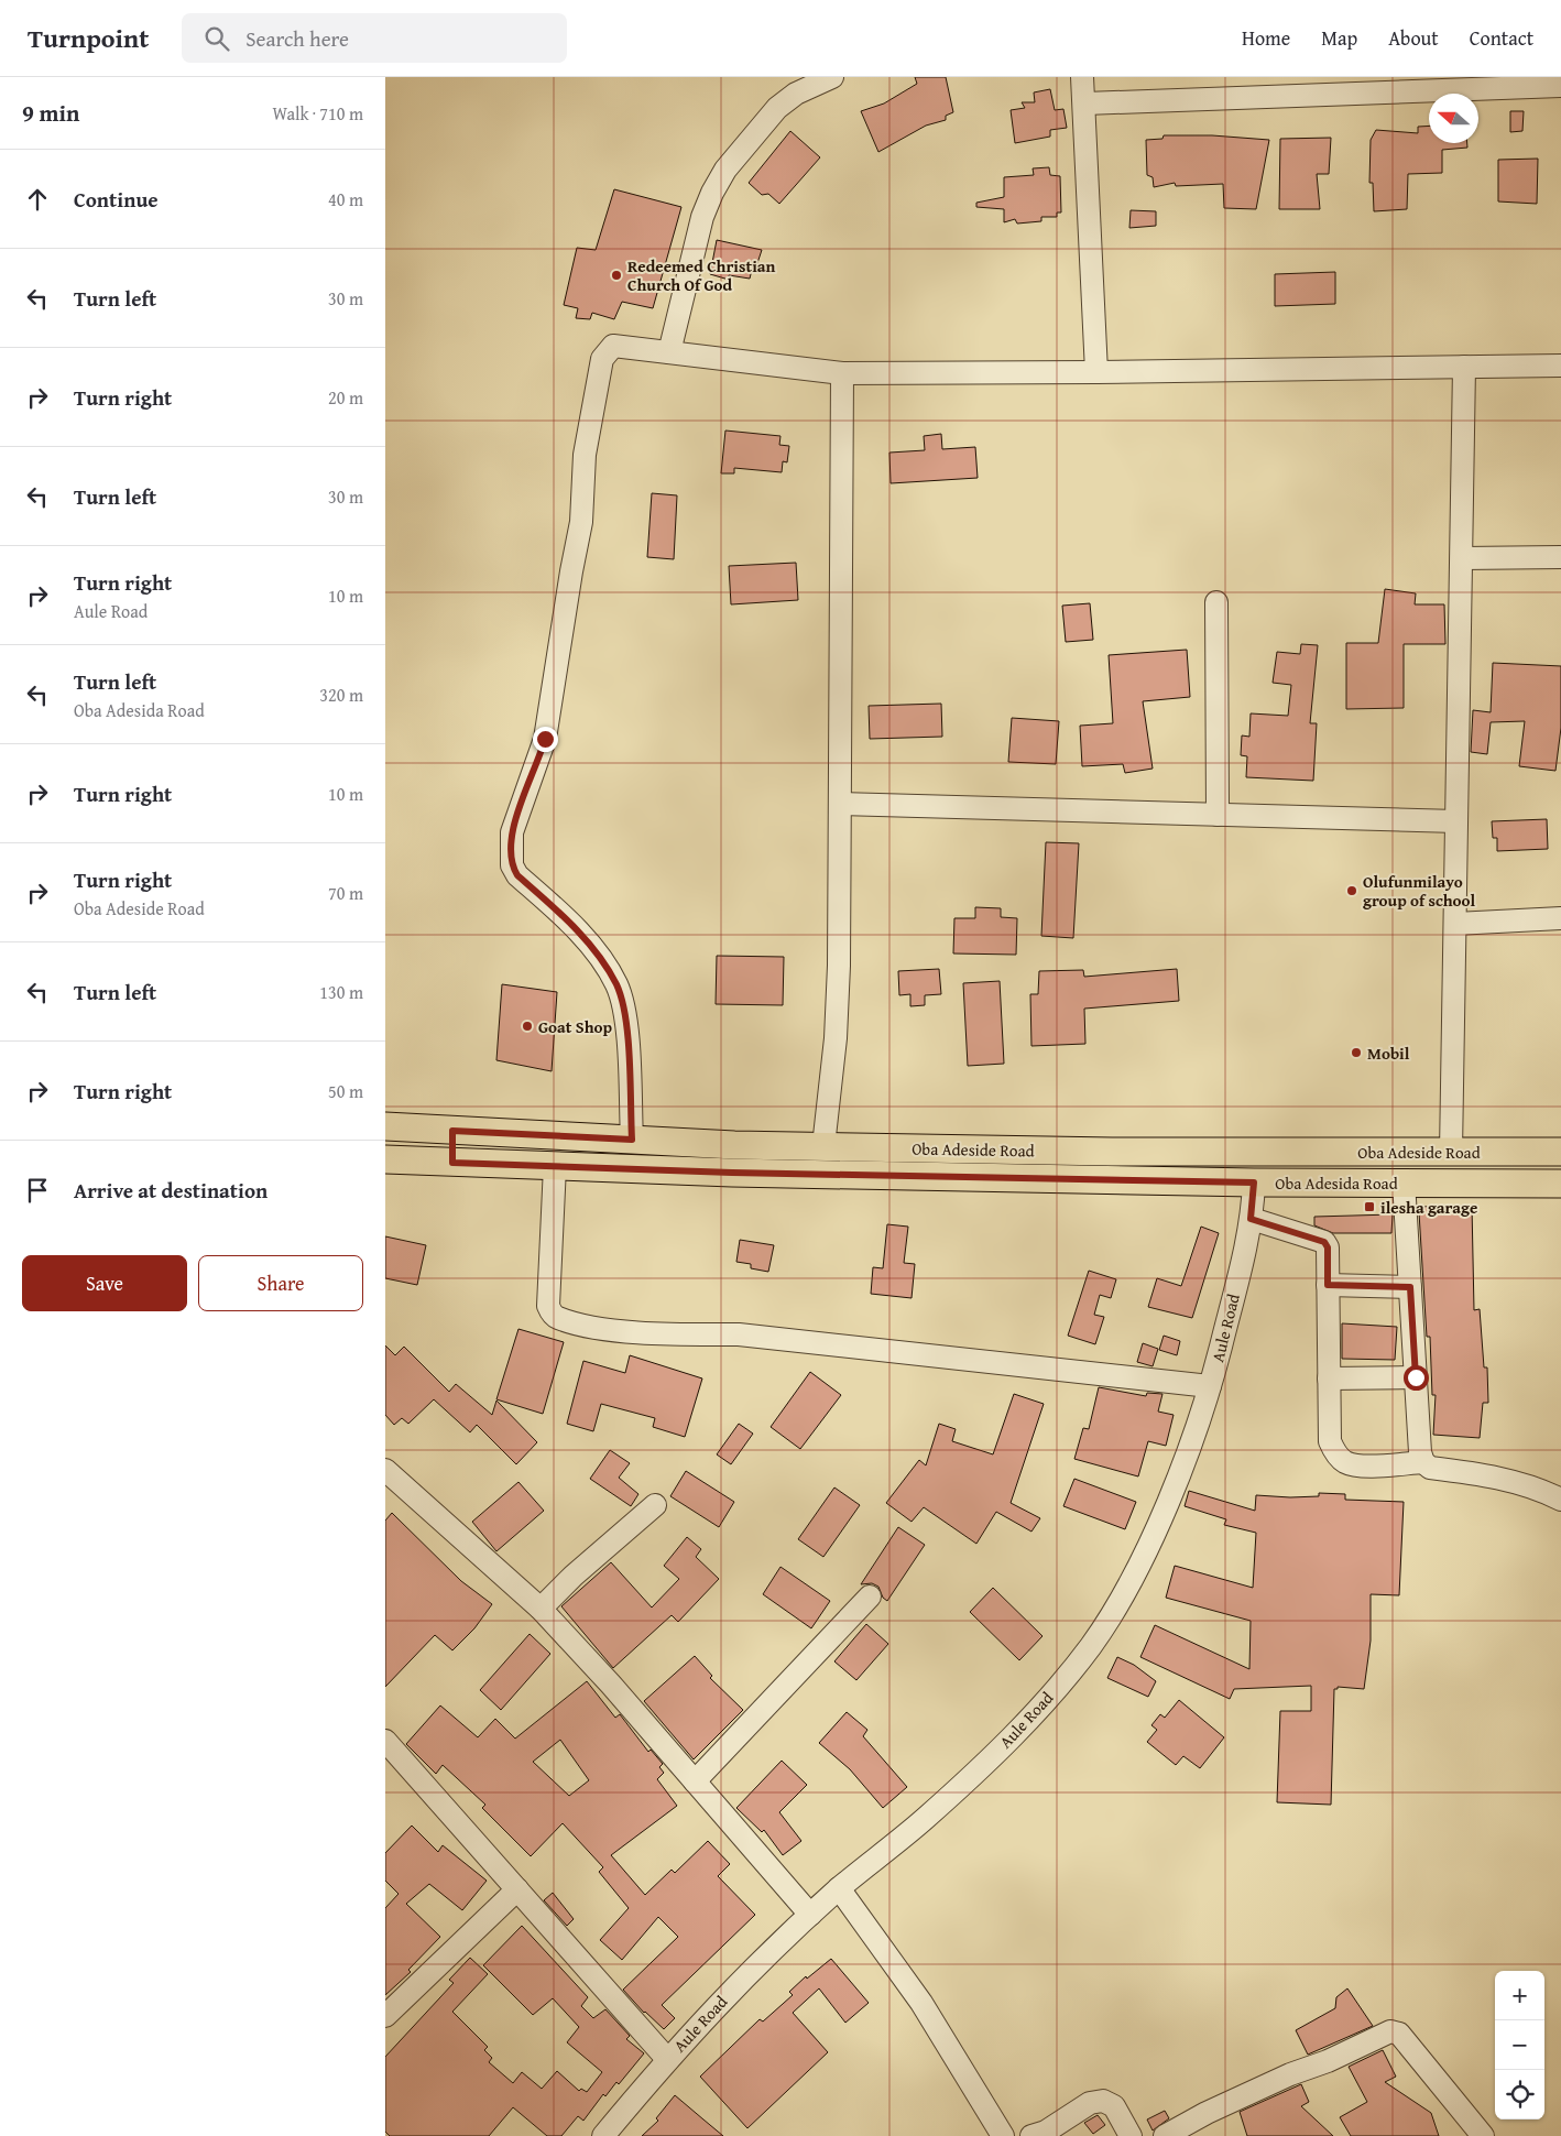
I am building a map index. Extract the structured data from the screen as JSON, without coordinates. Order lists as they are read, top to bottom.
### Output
{
  "streets": {
    "main road": ["Oba Adeside Road", "Oba Adesida Road"],
    "street": ["Aule Road"]
  },
  "crossings": [
    ["Oba Adesida Road", "Aule Road"]
  ],
  "places": {
    "other": [
      "Redeemed Christian Church Of God",
      "Olufunmilayo group of school",
      "Goat Shop",
      "Mobil"
    ],
    "transit": ["ilesha garage"]
  },
  "north": "left",
  "page": {
    "header": "Turnpoint",
    "search": "Search here",
    "nav": [
      "Home",
      "Map",
      "About",
      "Contact"
    ],
    "heading": ["9 min", "Walk · 710 m"],
    "list": [
      ["Continue", "40 m"],
      ["Turn left", "30 m"],
      ["Turn right", "20 m"],
      ["Turn left", "30 m"],
      ["Turn right", "Aule Road", "10 m"],
      ["Turn left", "Oba Adesida Road", "320 m"],
      ["Turn right", "10 m"],
      ["Turn right", "Oba Adeside Road", "70 m"],
      ["Turn left", "130 m"],
      ["Turn right", "50 m"],
      "Arrive at destination"
    ],
    "buttons": ["Save", "Share"],
    "map_buttons": ["+", "−"]
  }
}
